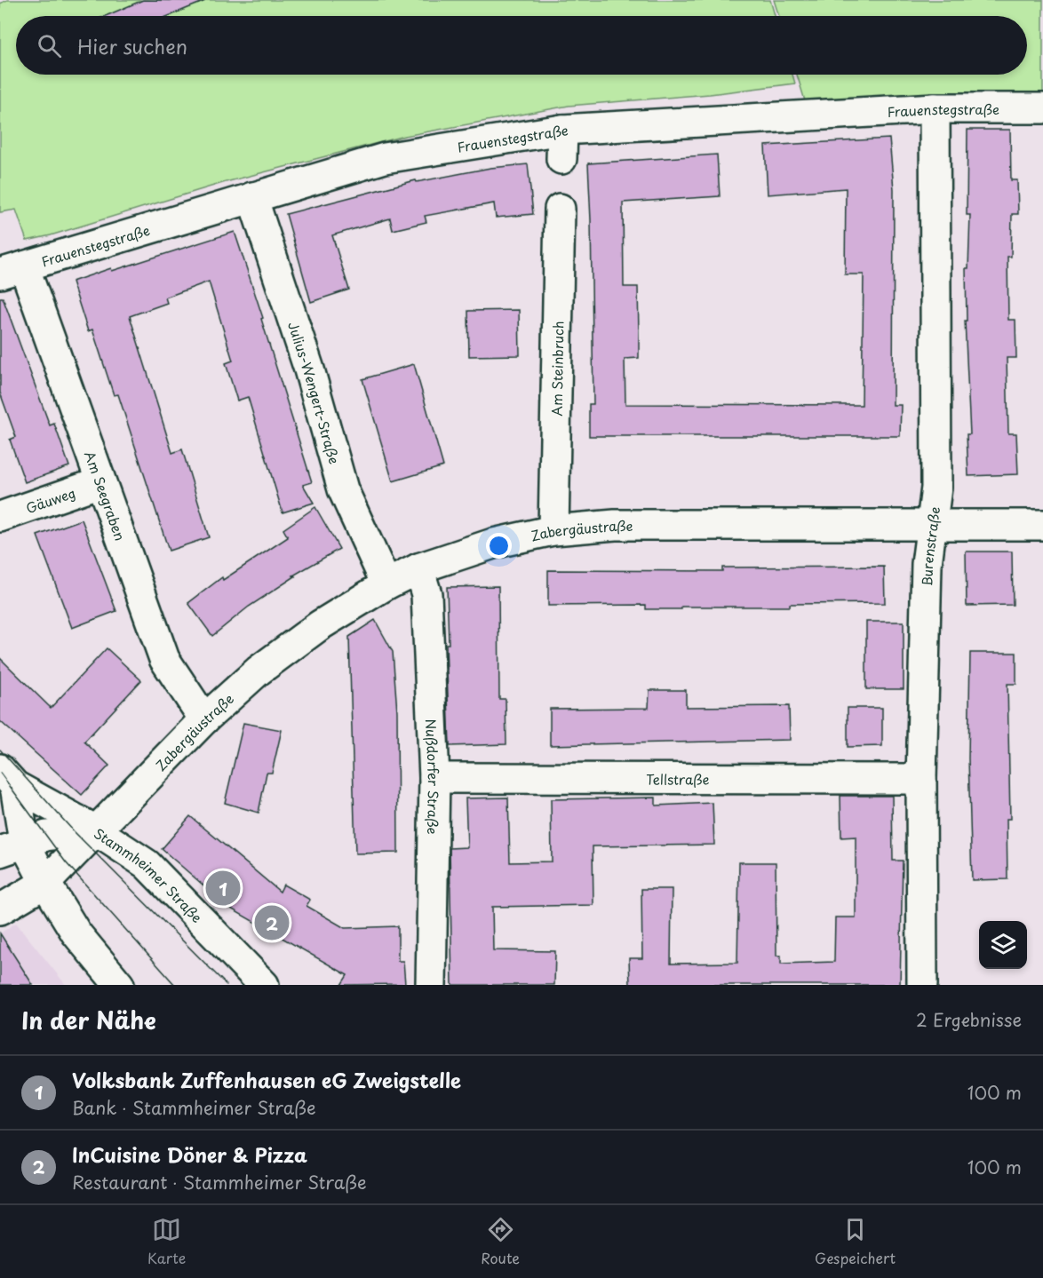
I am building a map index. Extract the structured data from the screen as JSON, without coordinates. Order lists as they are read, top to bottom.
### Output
{
  "streets": {
    "street": [
      "Frauenstegstraße",
      "Am Steinbruch",
      "Julius-Wengert-Straße",
      "Am Seegraben",
      "Gäuweg",
      "Zabergäustraße",
      "Burenstraße",
      "Nußdorfer Straße",
      "Tellstraße",
      "Stammheimer Straße"
    ]
  },
  "crossings": [
    ["Frauenstegstraße", "Julius-Wengert-Straße"],
    ["Frauenstegstraße", "Am Seegraben"],
    ["Frauenstegstraße", "Burenstraße"],
    ["Am Steinbruch", "Zabergäustraße"],
    ["Julius-Wengert-Straße", "Zabergäustraße"],
    ["Am Seegraben", "Gäuweg"],
    ["Am Seegraben", "Zabergäustraße"],
    ["Zabergäustraße", "Burenstraße"],
    ["Zabergäustraße", "Nußdorfer Straße"],
    ["Zabergäustraße", "Stammheimer Straße"],
    ["Burenstraße", "Tellstraße"],
    ["Nußdorfer Straße", "Tellstraße"]
  ],
  "page": {
    "search": "Hier suchen",
    "pins": ["1", "2"],
    "heading": ["In der Nähe", "2 Ergebnisse"],
    "list": [
      {
        "mark": "1",
        "name": "Volksbank Zuffenhausen eG Zweigstelle",
        "note": "Bank · Stammheimer Straße",
        "value": "100 m"
      },
      {
        "mark": "2",
        "name": "InCuisine Döner & Pizza",
        "note": "Restaurant · Stammheimer Straße",
        "value": "100 m"
      }
    ],
    "nav": ["Karte", "Route", "Gespeichert"]
  }
}
